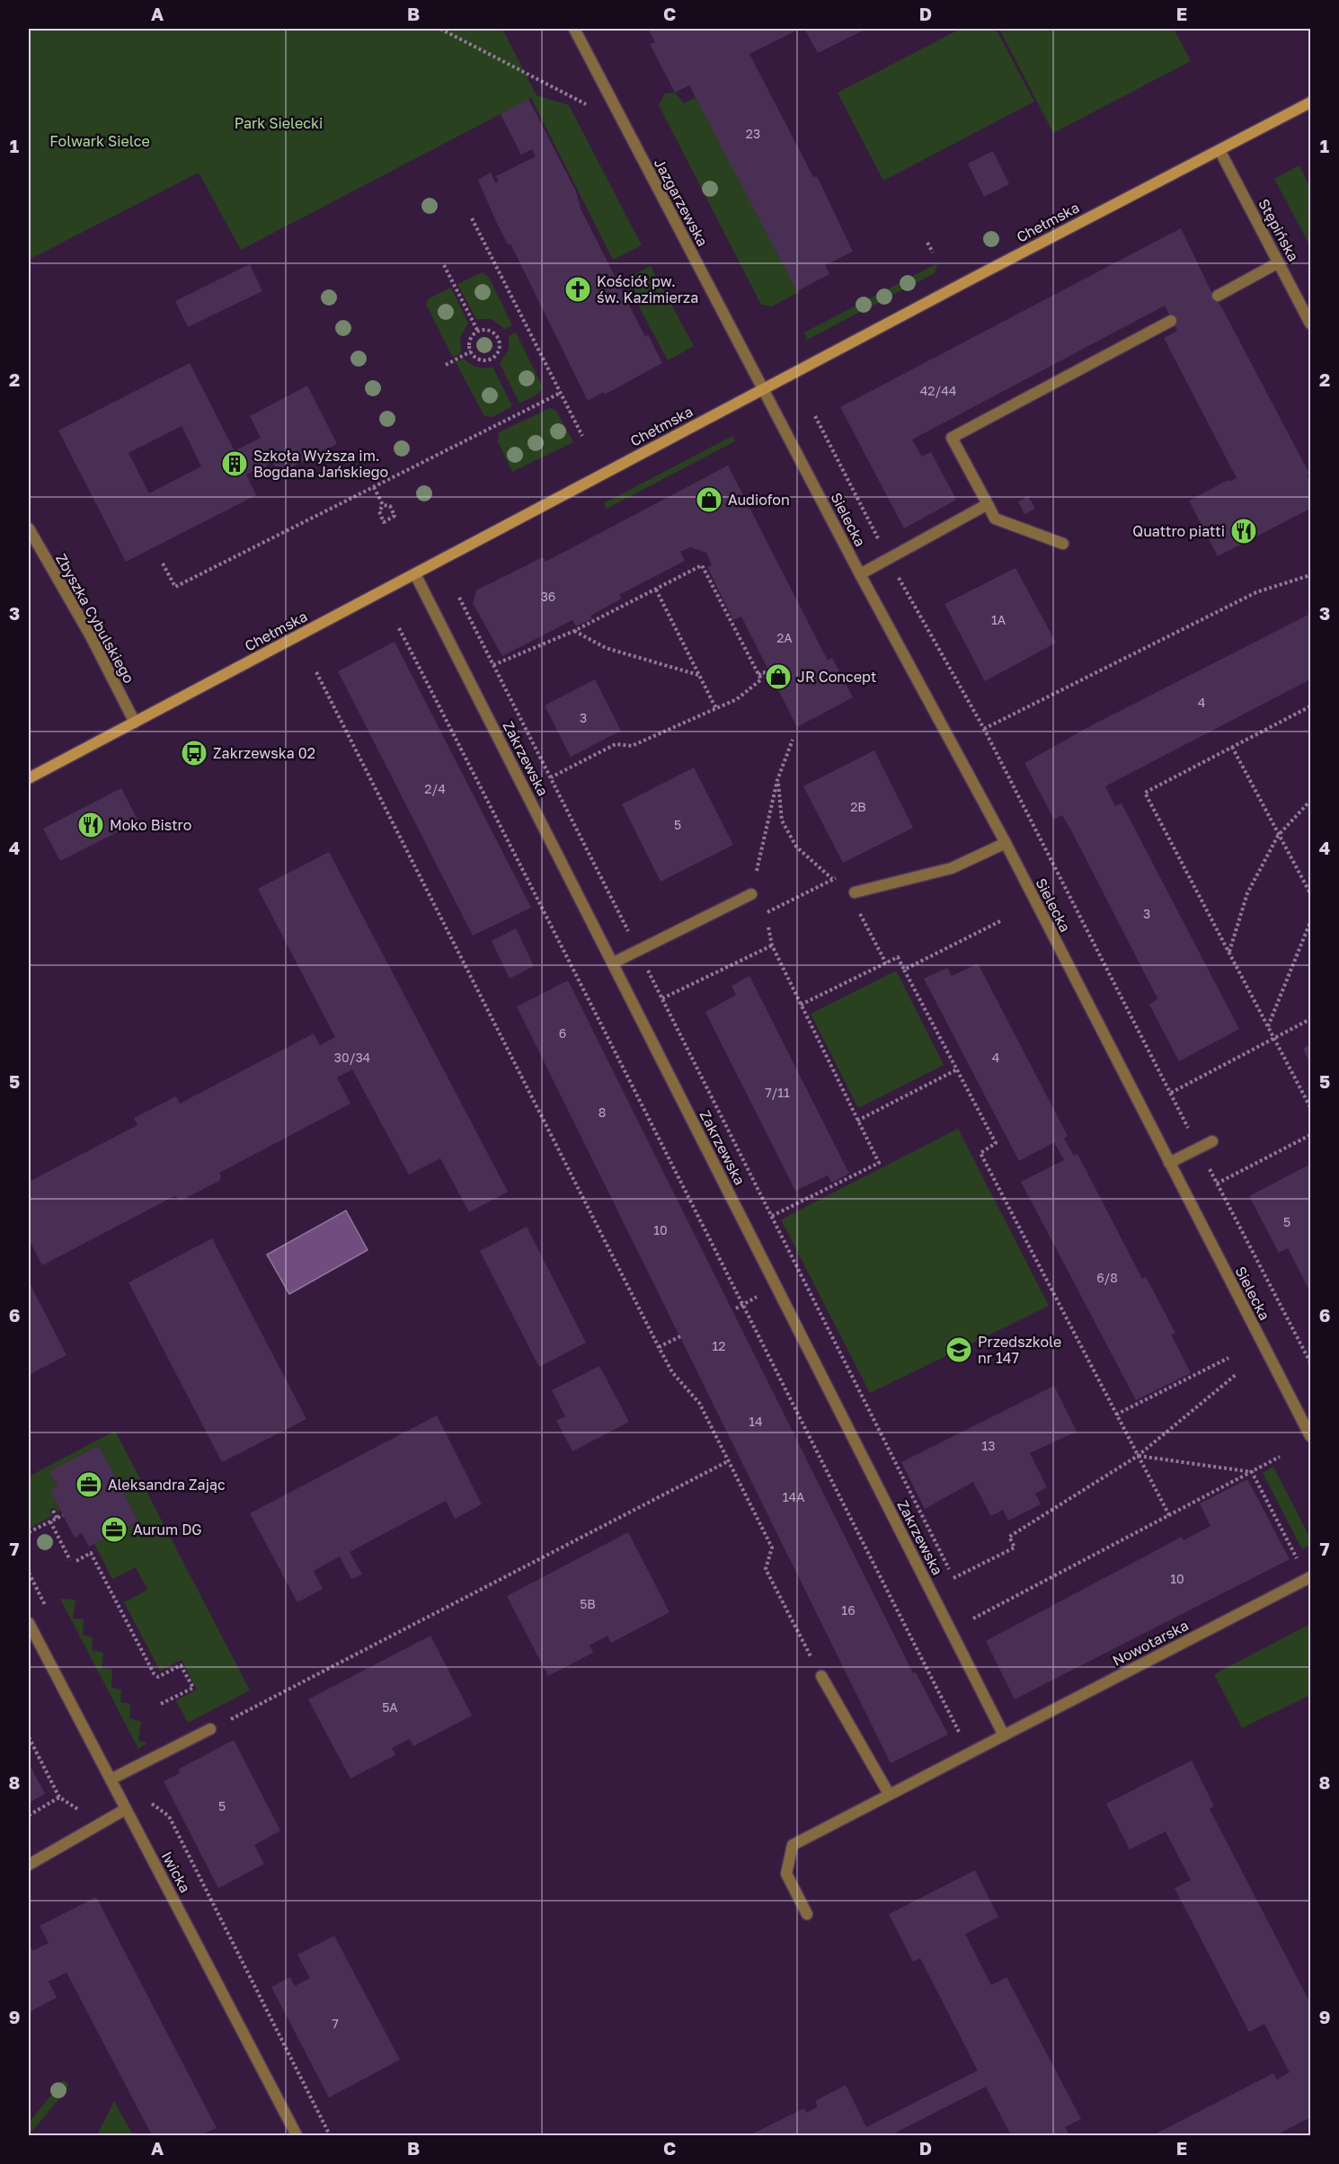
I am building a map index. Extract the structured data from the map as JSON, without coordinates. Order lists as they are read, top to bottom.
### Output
{
  "streets": {
    "street": [
      "Jazgarzewska",
      "Chełmska",
      "Stępińska",
      "Sielecka",
      "Zbyszka Cybulskiego",
      "Zakrzewska",
      "Nowotarska",
      "Iwicka"
    ]
  },
  "crossings": [
    ["Jazgarzewska", "Chełmska"],
    ["Jazgarzewska", "Sielecka"],
    ["Chełmska", "Stępińska"],
    ["Chełmska", "Sielecka"],
    ["Chełmska", "Zbyszka Cybulskiego"],
    ["Chełmska", "Zakrzewska"],
    ["Zakrzewska", "Nowotarska"]
  ],
  "parks": ["Park Sielecki", "Folwark Sielce"],
  "places": {
    "church": ["Kościół pw. św. Kazimierza"],
    "building": ["Szkoła Wyższa im. Bogdana Jańskiego"],
    "shop": ["Audiofon", "JR Concept"],
    "restaurant": ["Quattro piatti", "Moko Bistro"],
    "bus stop": ["Zakrzewska 02"],
    "school or university": ["Przedszkole nr 147"],
    "office": ["Aleksandra Zając", "Aurum DG"]
  },
  "house_numbers": [
    "23",
    "42/44",
    "36",
    "1A",
    "2A",
    "4",
    "3",
    "2/4",
    "2B",
    "5",
    "3",
    "6",
    "30/34",
    "4",
    "7/11",
    "8",
    "5",
    "10",
    "6/8",
    "12",
    "14",
    "13",
    "14A",
    "10",
    "5B",
    "16",
    "5A",
    "5",
    "7"
  ],
  "grid": {
    "columns": [
      "A",
      "B",
      "C",
      "D",
      "E"
    ],
    "rows": [
      "1",
      "2",
      "3",
      "4",
      "5",
      "6",
      "7",
      "8",
      "9"
    ]
  }
}
